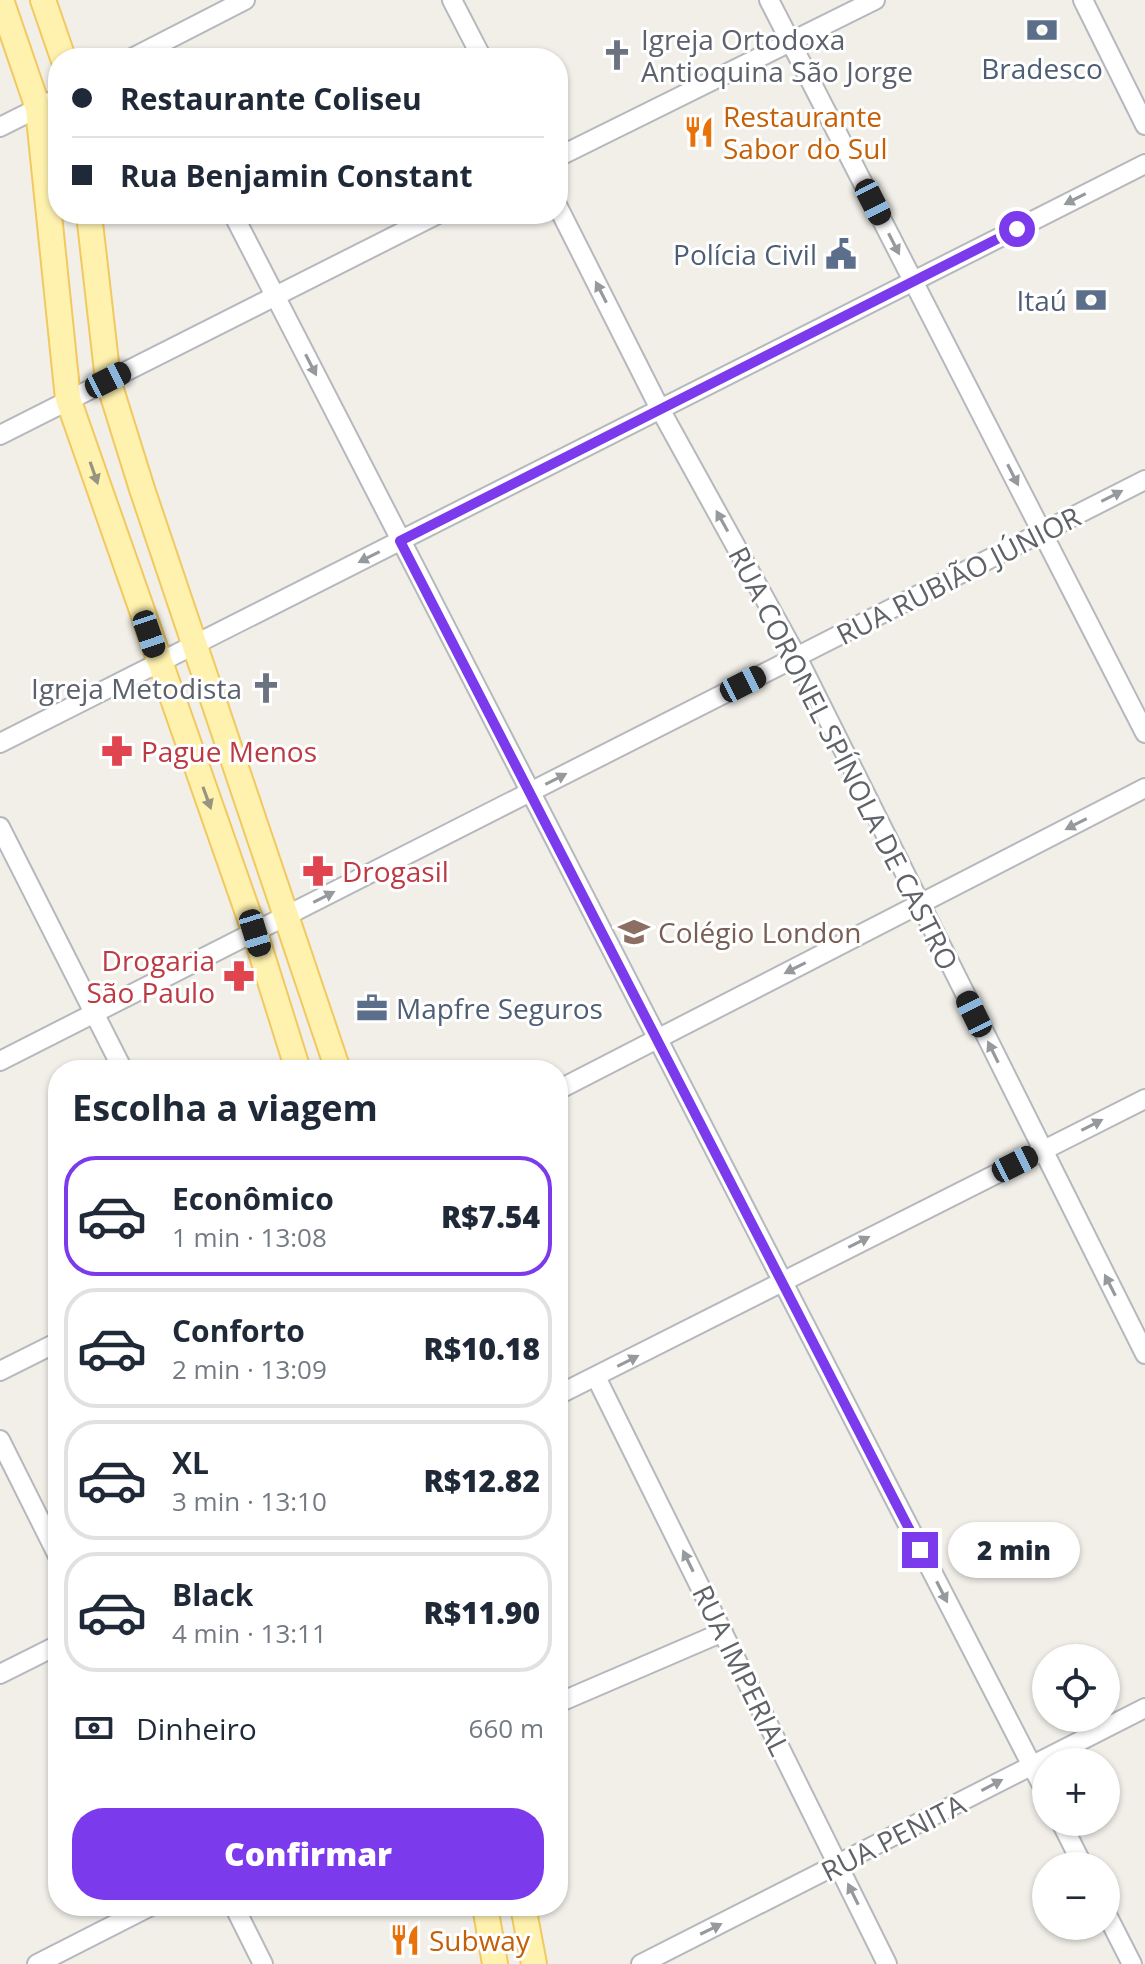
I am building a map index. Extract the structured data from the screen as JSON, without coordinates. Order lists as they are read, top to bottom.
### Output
{
  "streets": {
    "street": [
      "RUA RUBIÃO JÚNIOR",
      "RUA CORONEL SPÍNOLA DE CASTRO",
      "RUA IMPERIAL",
      "RUA PENITA"
    ]
  },
  "crossings": [
    ["RUA RUBIÃO JÚNIOR", "RUA CORONEL SPÍNOLA DE CASTRO"],
    ["RUA IMPERIAL", "RUA PENITA"]
  ],
  "one_way": [
    "RUA RUBIÃO JÚNIOR",
    "RUA CORONEL SPÍNOLA DE CASTRO",
    "RUA IMPERIAL",
    "RUA PENITA"
  ],
  "places": {
    "bank": ["Bradesco", "Itaú"],
    "church": ["Igreja Ortodoxa Antioquina São Jorge", "Igreja Metodista"],
    "restaurant": ["Restaurante Sabor do Sul", "Subway"],
    "public building": ["Polícia Civil"],
    "pharmacy": ["Pague Menos", "Drogasil", "Drogaria São Paulo"],
    "school or university": ["Colégio London"],
    "office": ["Mapfre Seguros"]
  },
  "page": {
    "banner": ["Restaurante Coliseu", "Rua Benjamin Constant"],
    "heading": "Escolha a viagem",
    "list": [
      {
        "name": "Econômico",
        "note": "1 min · 13:08",
        "value": "R$7.54"
      },
      {
        "name": "Conforto",
        "note": "2 min · 13:09",
        "value": "R$10.18"
      },
      {
        "name": "XL",
        "note": "3 min · 13:10",
        "value": "R$12.82"
      },
      {
        "name": "Black",
        "note": "4 min · 13:11",
        "value": "R$11.90"
      }
    ],
    "bubble": "2 min",
    "map_buttons": ["+", "−"],
    "pay": ["Dinheiro", "660 m"],
    "buttons": "Confirmar"
  }
}
